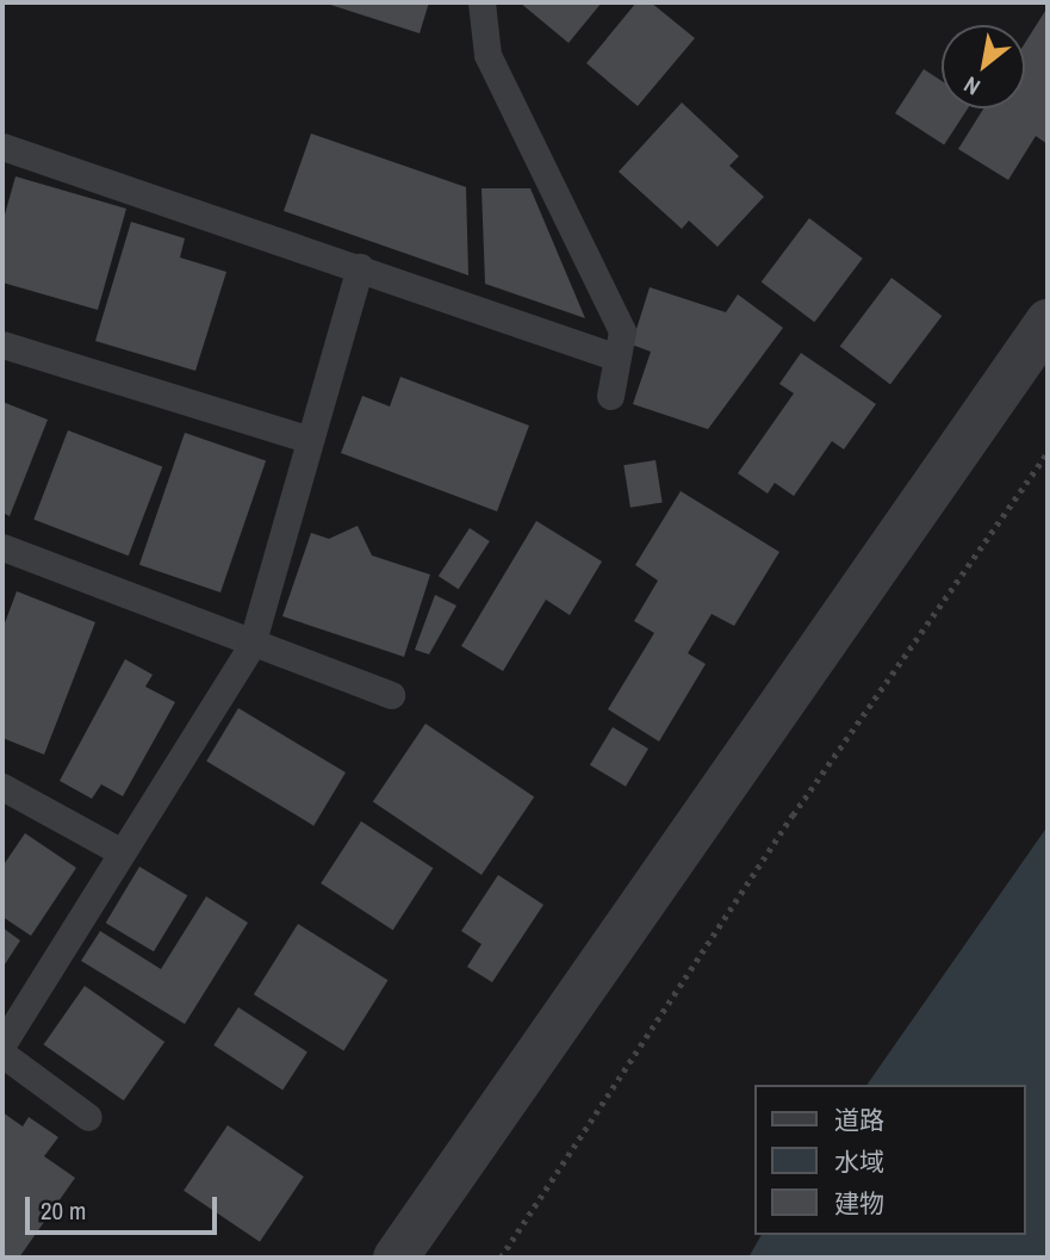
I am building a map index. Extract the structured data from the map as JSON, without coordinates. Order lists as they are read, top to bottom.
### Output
{
  "legend": ["道路", "水域", "建物"],
  "scale_bar": "20 m",
  "north": "bottom left"
}
